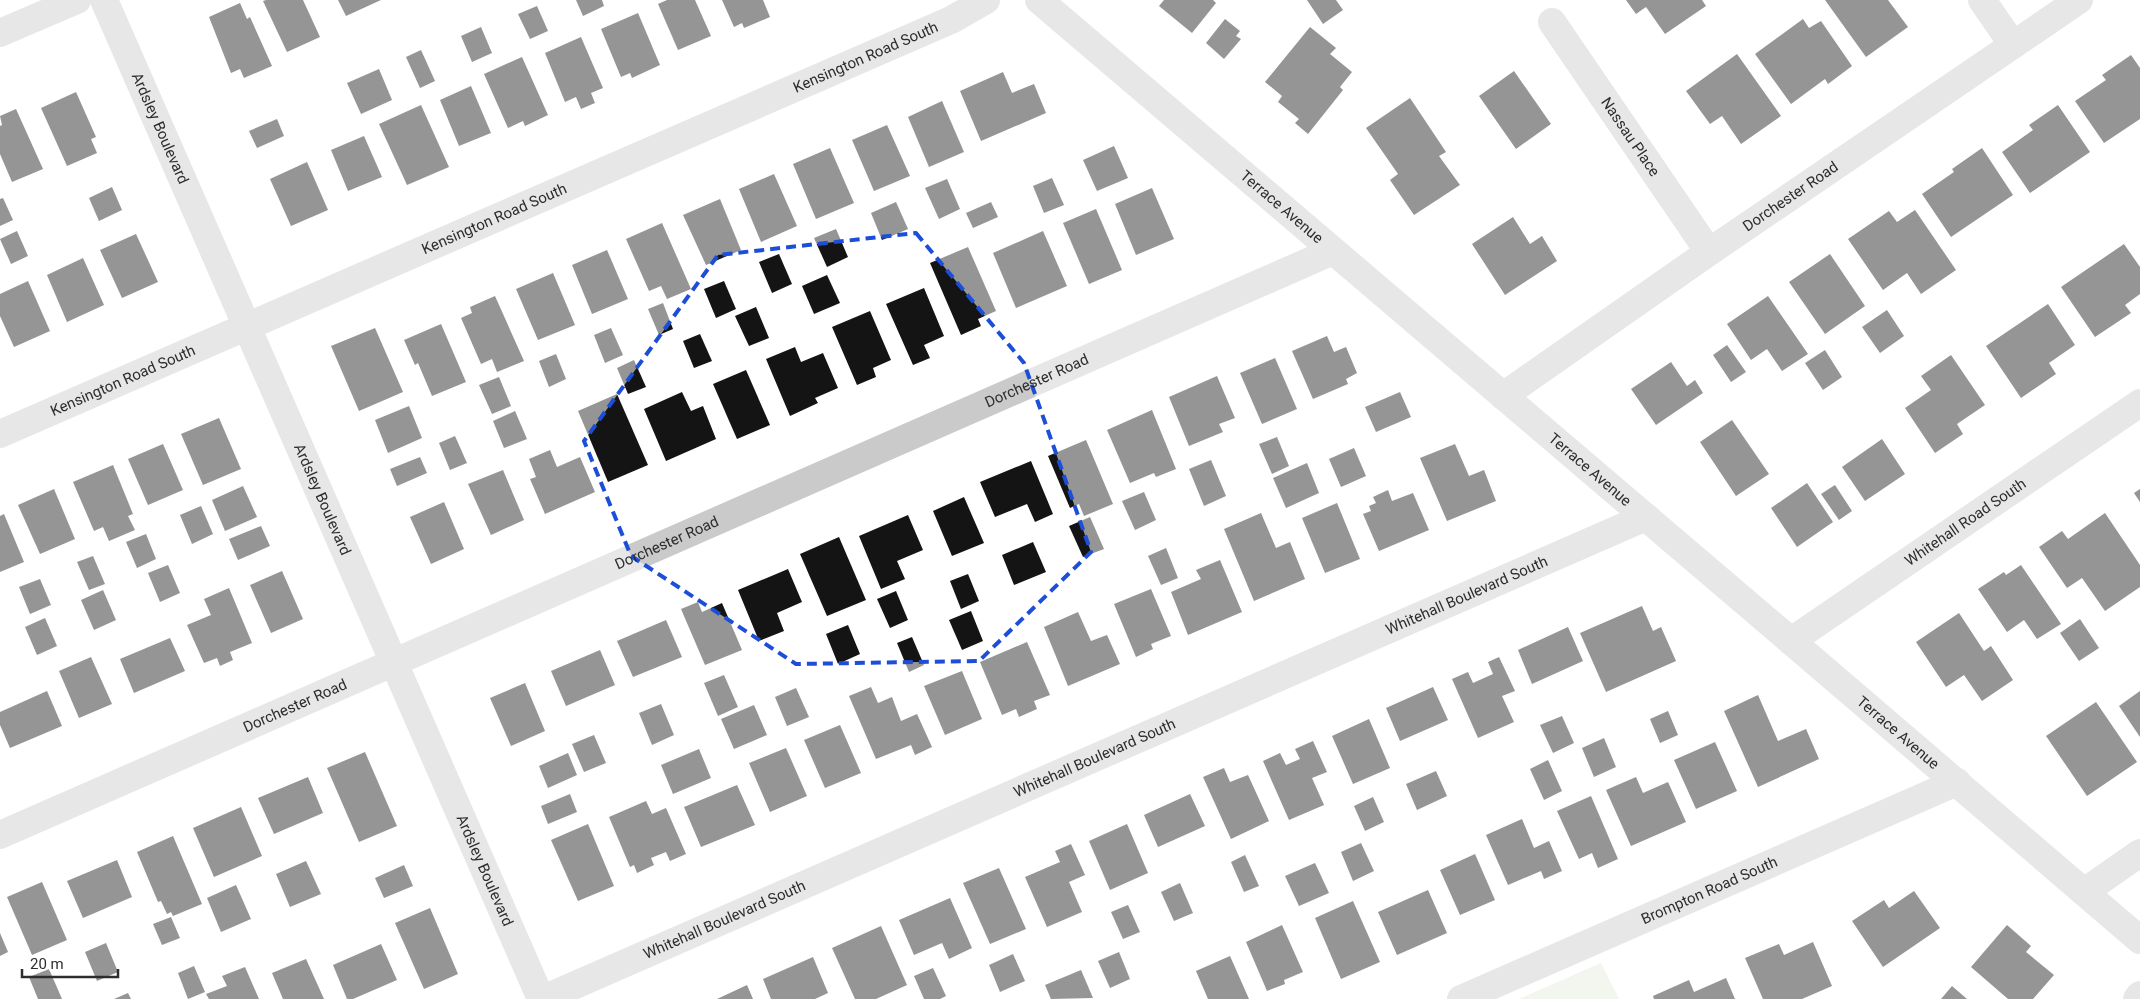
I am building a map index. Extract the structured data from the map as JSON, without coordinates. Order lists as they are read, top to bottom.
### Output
{
  "streets": {
    "street": [
      "Kensington Road South",
      "Ardsley Boulevard",
      "Nassau Place",
      "Dorchester Road",
      "Terrace Avenue",
      "Whitehall Road South",
      "Whitehall Boulevard South",
      "Brompton Road South"
    ]
  },
  "crossings": [
    ["Kensington Road South", "Ardsley Boulevard"],
    ["Ardsley Boulevard", "Dorchester Road"],
    ["Ardsley Boulevard", "Whitehall Boulevard South"],
    ["Nassau Place", "Dorchester Road"],
    ["Dorchester Road", "Terrace Avenue"],
    ["Terrace Avenue", "Whitehall Road South"],
    ["Terrace Avenue", "Whitehall Boulevard South"],
    ["Terrace Avenue", "Brompton Road South"]
  ],
  "scale_bar": "20 m"
}
